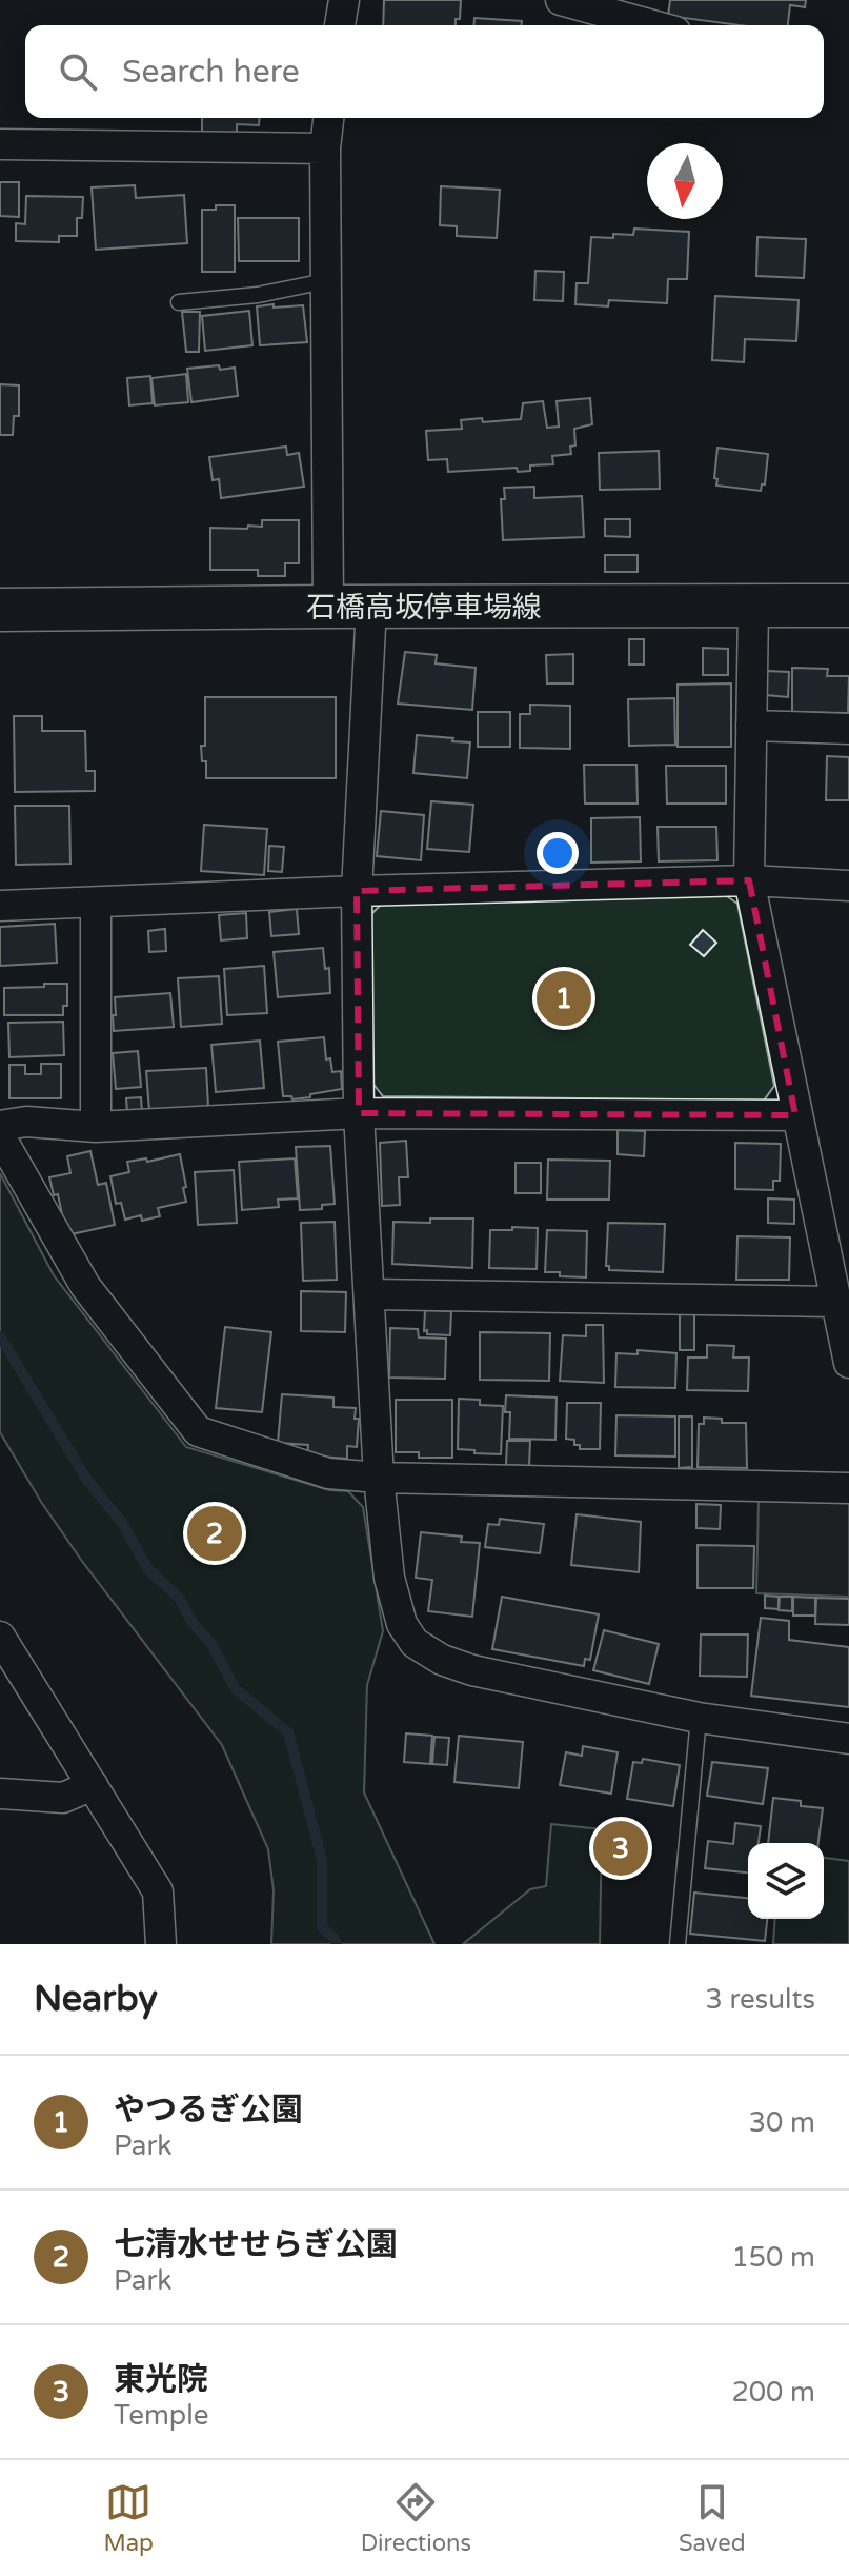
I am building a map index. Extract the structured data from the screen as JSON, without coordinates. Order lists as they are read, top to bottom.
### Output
{
  "streets": {
    "main road": ["石橋高坂停車場線"]
  },
  "north": "bottom",
  "page": {
    "search": "Search here",
    "pins": ["1", "2", "3"],
    "heading": ["Nearby", "3 results"],
    "list": [
      {
        "mark": "1",
        "name": "やつるぎ公園",
        "note": "Park",
        "value": "30 m"
      },
      {
        "mark": "2",
        "name": "七清水せせらぎ公園",
        "note": "Park",
        "value": "150 m"
      },
      {
        "mark": "3",
        "name": "東光院",
        "note": "Temple",
        "value": "200 m"
      }
    ],
    "nav": ["Map", "Directions", "Saved"]
  }
}
